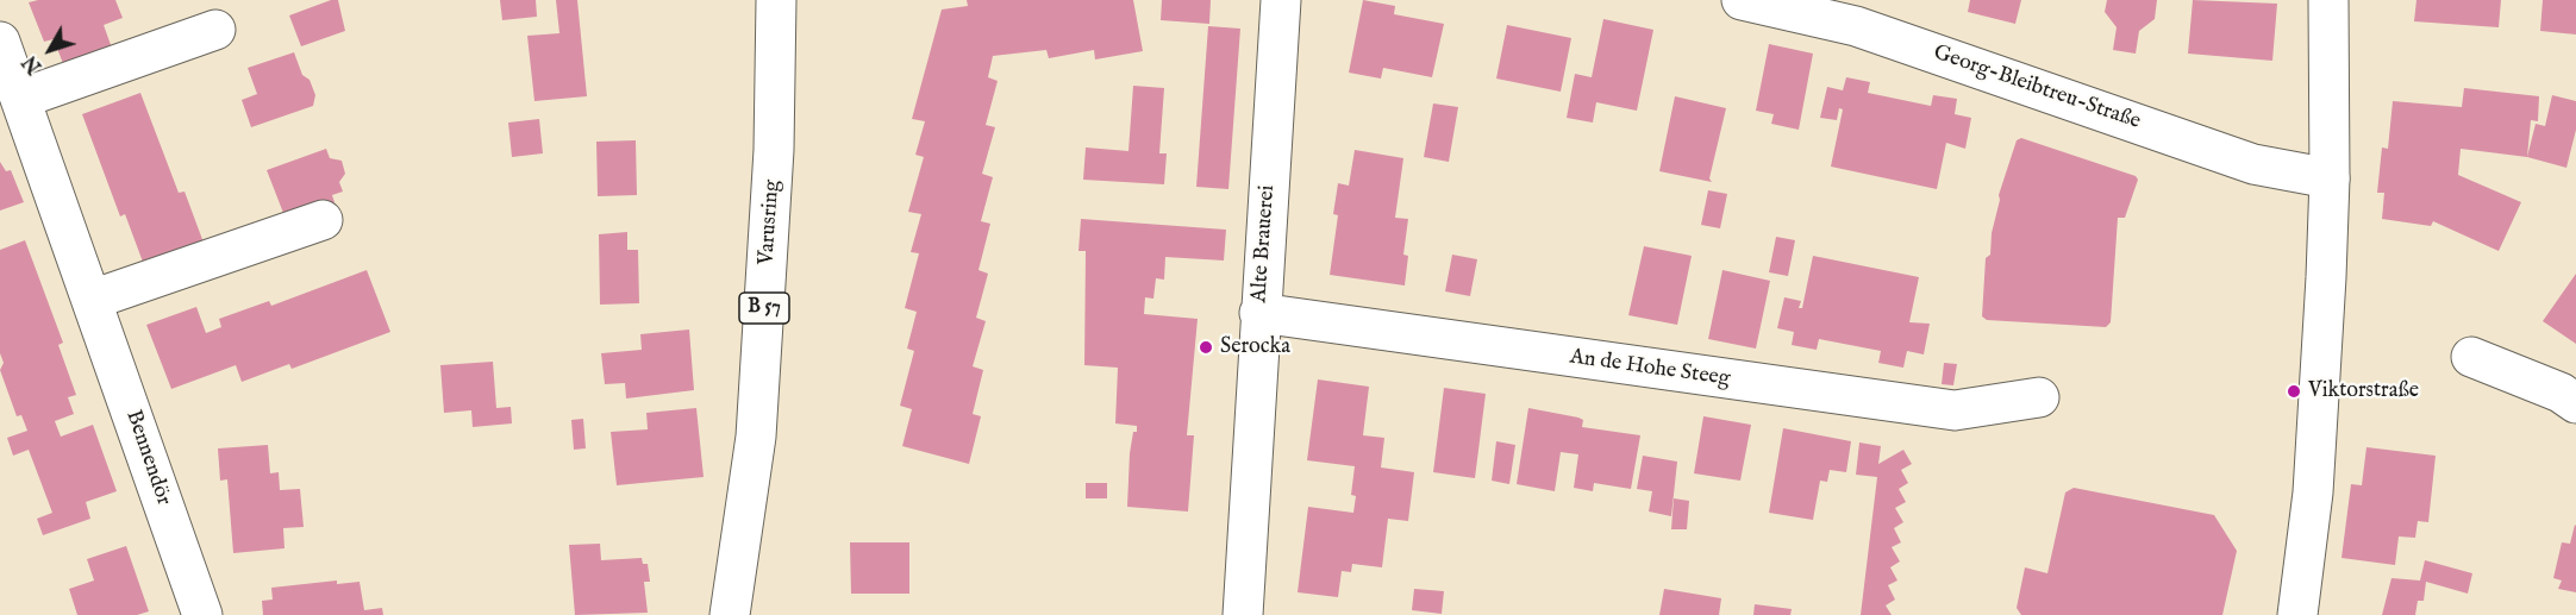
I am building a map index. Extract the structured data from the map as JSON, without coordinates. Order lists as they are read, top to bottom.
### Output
{
  "streets": {
    "street": [
      "Georg-Bleibtreu-Straße",
      "Varusring",
      "Alte Brauerei",
      "B 57",
      "An de Hohe Steeg",
      "Bennendör"
    ]
  },
  "crossings": [
    ["Alte Brauerei", "An de Hohe Steeg"]
  ],
  "places": ["Serocka", "Viktorstraße"],
  "north": "bottom left"
}
